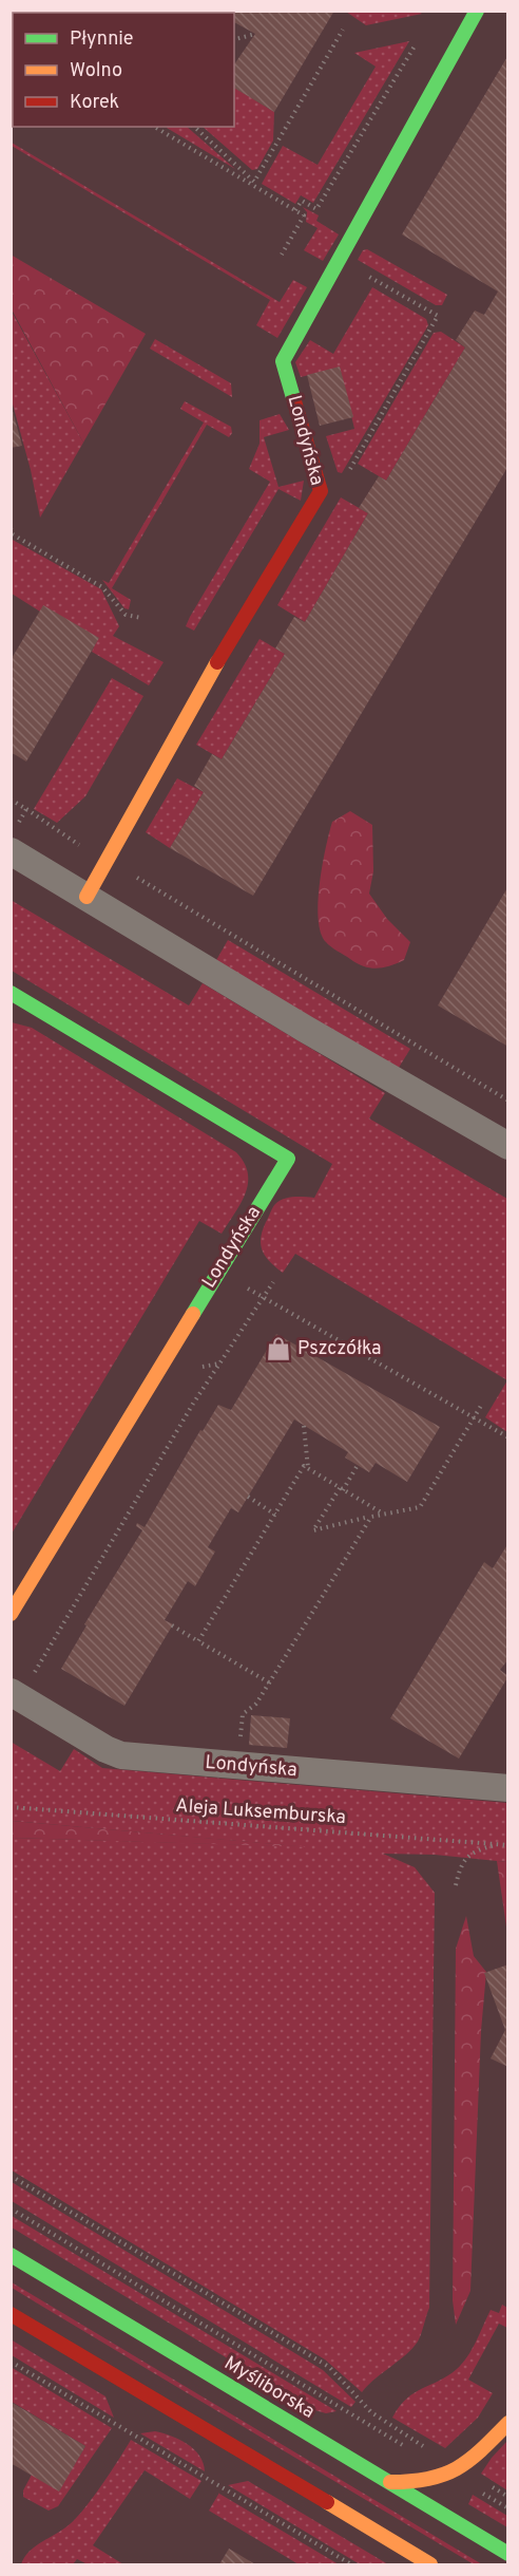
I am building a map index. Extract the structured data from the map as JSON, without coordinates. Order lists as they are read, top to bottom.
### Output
{
  "streets": {
    "street": ["Londyńska", "Myśliborska"],
    "path": ["Aleja Luksemburska"]
  },
  "places": {
    "shop": ["Pszczółka"]
  },
  "legend": ["Płynnie", "Wolno", "Korek"]
}
